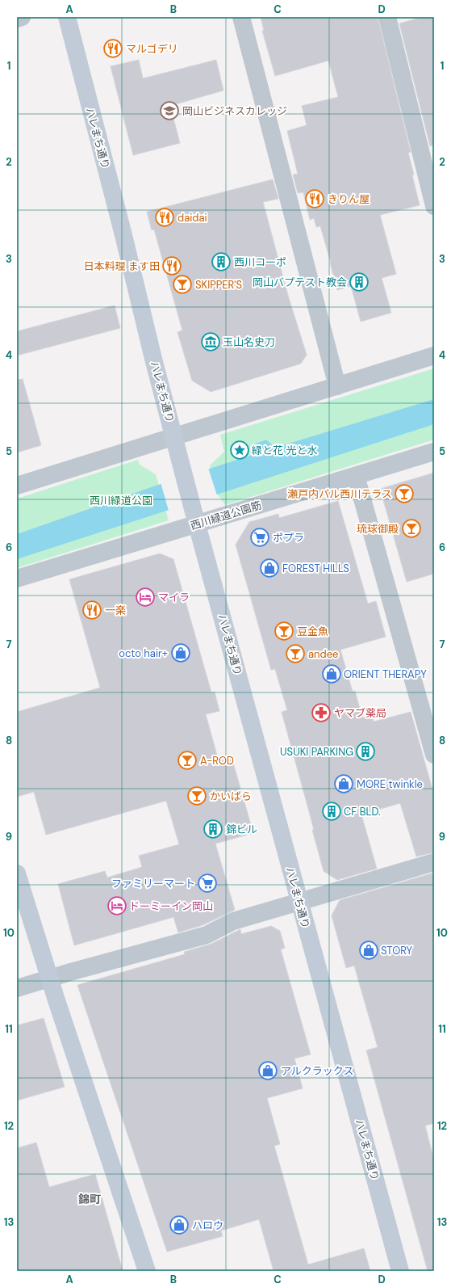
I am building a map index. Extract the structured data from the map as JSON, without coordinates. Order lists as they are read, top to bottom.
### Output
{
  "streets": {
    "street": ["ハレまち通り", "西川緑道公園筋"]
  },
  "crossings": [
    ["ハレまち通り", "西川緑道公園筋"]
  ],
  "districts": ["錦町"],
  "parks": ["西川緑道公園"],
  "places": {
    "restaurant": [
      "マルゴデリ",
      "きりん屋",
      "daidai",
      "日本料理 ます田",
      "一楽"
    ],
    "school or university": ["岡山ビジネスカレッジ"],
    "building": [
      "西川コーポ",
      "岡山バプテスト教会",
      "USUKI PARKING",
      "CF BLD.",
      "錦ビル"
    ],
    "bar": [
      "SKIPPER'S",
      "瀬戸内バル西川テラス",
      "琉球御殿",
      "豆金魚",
      "andee",
      "A-ROD",
      "かいばら"
    ],
    "museum": ["玉山名史刀"],
    "place": ["緑と花 光と水"],
    "supermarket": ["ポプラ", "ファミリーマート"],
    "shop": [
      "FOREST HILLS",
      "octo hair+",
      "ORIENT THERAPY",
      "MORE twinkle",
      "STORY",
      "アルクラックス",
      "ハロウ"
    ],
    "hotel": ["マイラ", "ドーミーイン岡山"],
    "pharmacy": ["ヤマブ薬局"]
  },
  "grid": {
    "columns": [
      "A",
      "B",
      "C",
      "D"
    ],
    "rows": [
      "1",
      "2",
      "3",
      "4",
      "5",
      "6",
      "7",
      "8",
      "9",
      "10",
      "11",
      "12",
      "13"
    ]
  }
}
